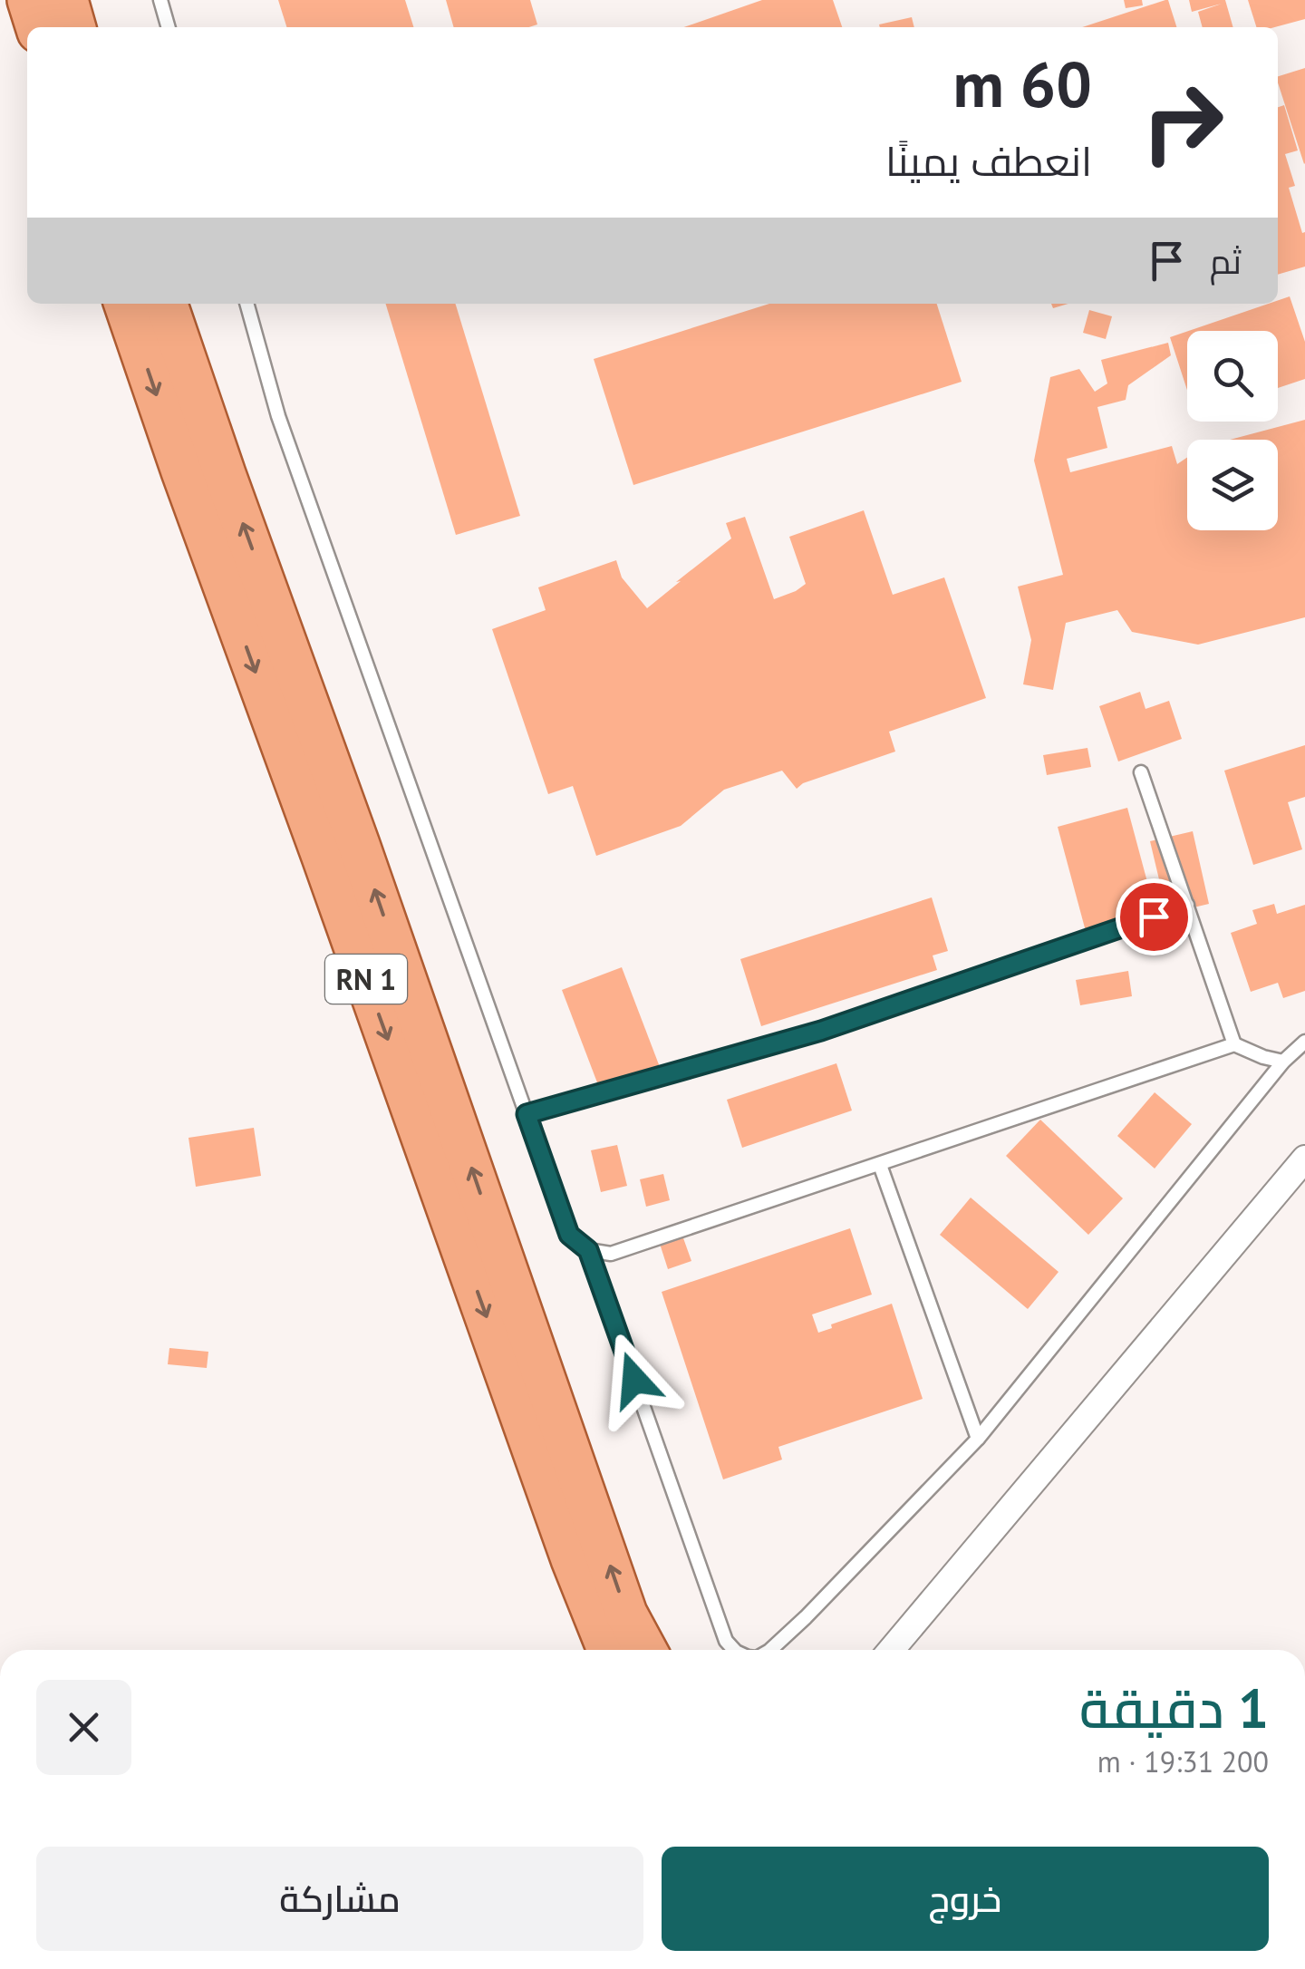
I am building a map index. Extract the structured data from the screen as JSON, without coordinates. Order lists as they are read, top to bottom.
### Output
{
  "streets": {
    "main road": ["RN 1"]
  },
  "page": {
    "turn": ["60 m", "انعطف يمينًا"],
    "then": "ثم",
    "heading": ["1 دقيقة", "200 m · 19:31"],
    "buttons": ["خروج", "مشاركة"]
  }
}
